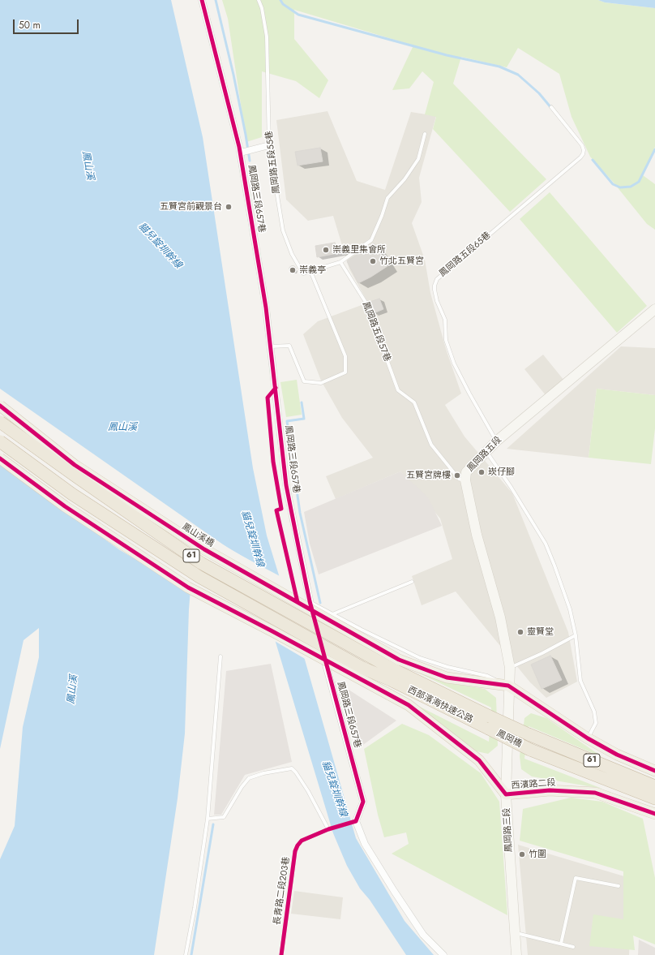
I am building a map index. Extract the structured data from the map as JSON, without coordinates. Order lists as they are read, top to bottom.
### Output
{
  "streets": {
    "highway": ["61", "西部濱海快速公路", "鳳岡橋"],
    "main road": ["鳳山溪橋", "西濱路二段"],
    "street": ["鳳岡路三段657巷", "鳳岡路五段", "鳳岡路三段"],
    "lane": [
      "鳳岡路五段55巷",
      "鳳岡路五段65巷",
      "鳳岡路五段57巷",
      "長青路二段203巷"
    ]
  },
  "crossings": [
    ["鳳岡路三段657巷", "長青路二段203巷"],
    ["鳳岡路五段65巷", "鳳岡路五段"],
    ["鳳岡路五段57巷", "鳳岡路五段"],
    ["鳳岡路五段", "鳳岡路三段"],
    ["鳳山溪橋", "61"],
    ["鳳山溪橋", "西部濱海快速公路"],
    ["61", "西部濱海快速公路"],
    ["西部濱海快速公路", "鳳岡橋"],
    ["西濱路二段", "鳳岡路三段"]
  ],
  "water": ["鳳山溪", "貓兒錠圳幹線"],
  "places": [
    "五賢宮前觀景台",
    "崇義里集會所",
    "竹北五賢宮",
    "崇義亭",
    "崁仔腳",
    "五賢宮牌樓",
    "靈賢堂",
    "竹圍"
  ],
  "scale_bar": "50 m"
}
